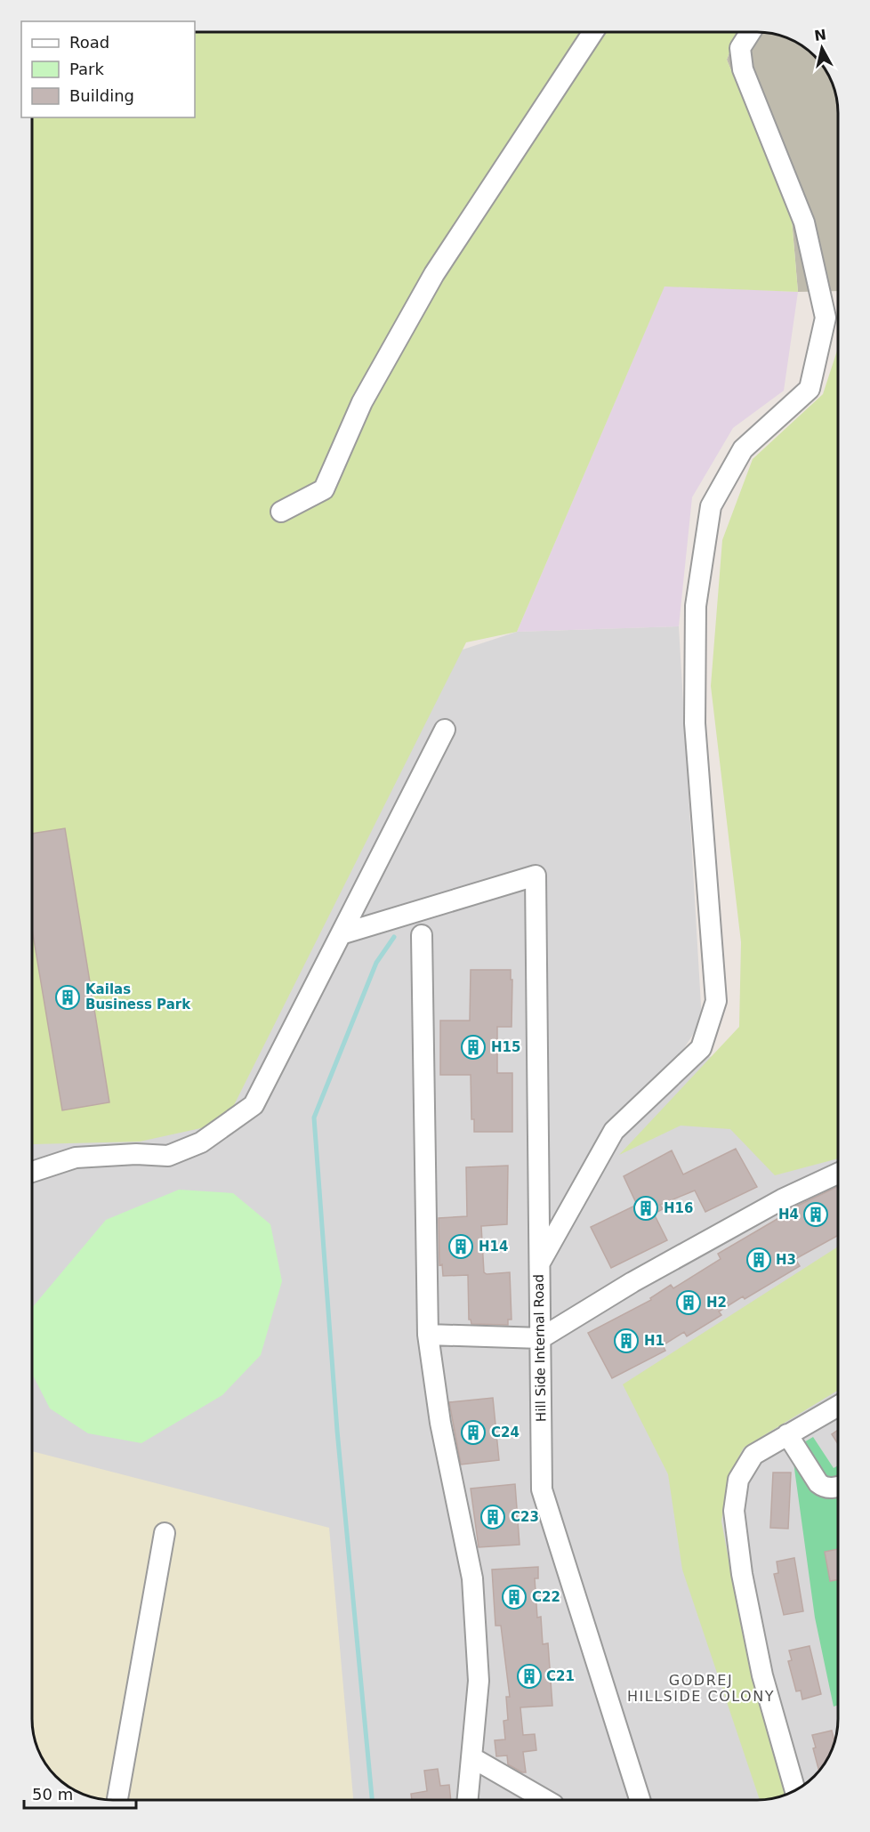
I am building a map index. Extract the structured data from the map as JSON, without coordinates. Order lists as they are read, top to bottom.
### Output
{
  "streets": {
    "street": ["Hill Side Internal Road"]
  },
  "districts": ["GODREJ HILLSIDE COLONY"],
  "places": {
    "building": [
      "Kailas Business Park",
      "H15",
      "H16",
      "H4",
      "H14",
      "H3",
      "H2",
      "H1",
      "C24",
      "C23",
      "C22",
      "C21"
    ]
  },
  "legend": ["Road", "Park", "Building"],
  "scale_bar": "50 m",
  "north": "top"
}
